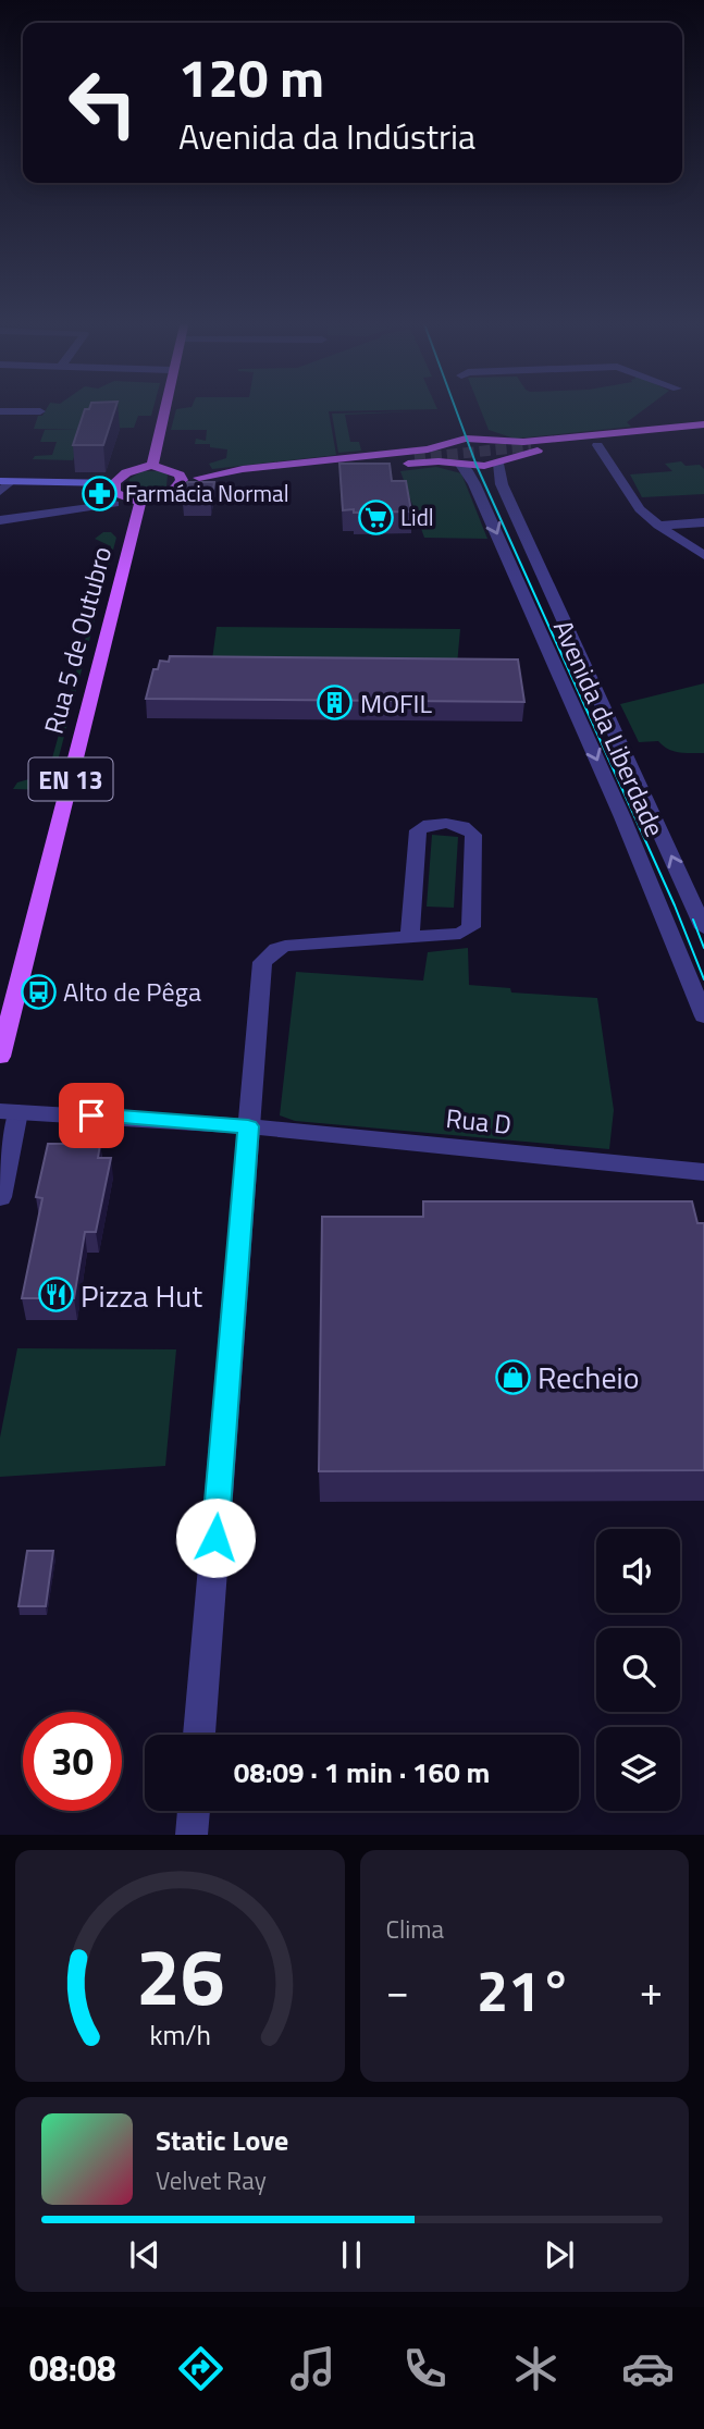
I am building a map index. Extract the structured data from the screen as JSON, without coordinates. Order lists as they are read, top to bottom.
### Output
{
  "streets": {
    "main road": ["Rua 5 de Outubro", "EN 13"],
    "street": ["Avenida da Liberdade", "Rua D"]
  },
  "places": {
    "pharmacy": ["Farmácia Normal"],
    "supermarket": ["Lidl"],
    "building": ["MOFIL"],
    "bus stop": ["Alto de Pêga"],
    "restaurant": ["Pizza Hut"],
    "shop": ["Recheio"]
  },
  "page": {
    "turn": ["120 m", "Avenida da Indústria"],
    "limit": "30",
    "trip": "08:09 · 1 min · 160 m",
    "tile": "Clima",
    "heat": ["−", "21°", "+"],
    "song": ["Static Love", "Velvet Ray"],
    "tabs": "08:08",
    "gauge": ["26", "km/h"]
  }
}
